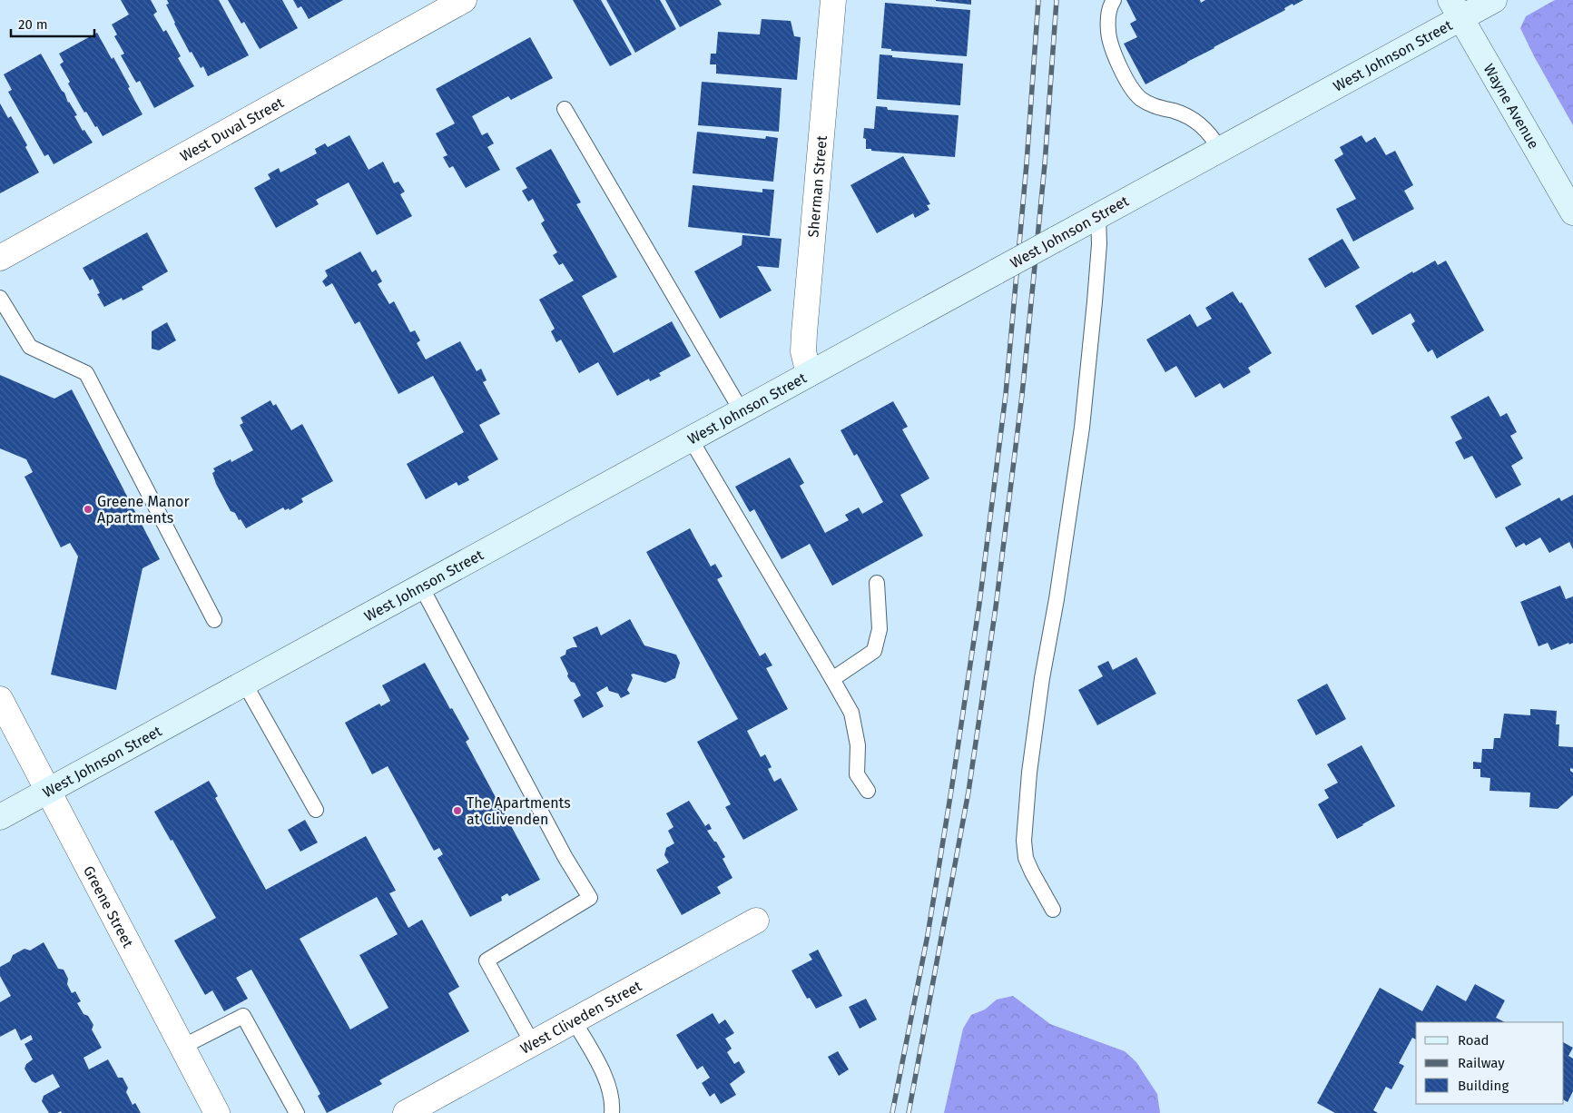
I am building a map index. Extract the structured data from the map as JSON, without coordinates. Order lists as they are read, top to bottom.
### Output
{
  "streets": {
    "street": [
      "West Johnson Street",
      "Wayne Avenue",
      "West Duval Street",
      "Sherman Street",
      "Greene Street",
      "West Cliveden Street"
    ]
  },
  "crossings": [
    ["West Johnson Street", "Wayne Avenue"],
    ["West Johnson Street", "Sherman Street"],
    ["West Johnson Street", "Greene Street"]
  ],
  "places": ["Greene Manor Apartments", "The Apartments at Clivenden"],
  "legend": ["Road", "Railway", "Building"],
  "scale_bar": "20 m"
}
